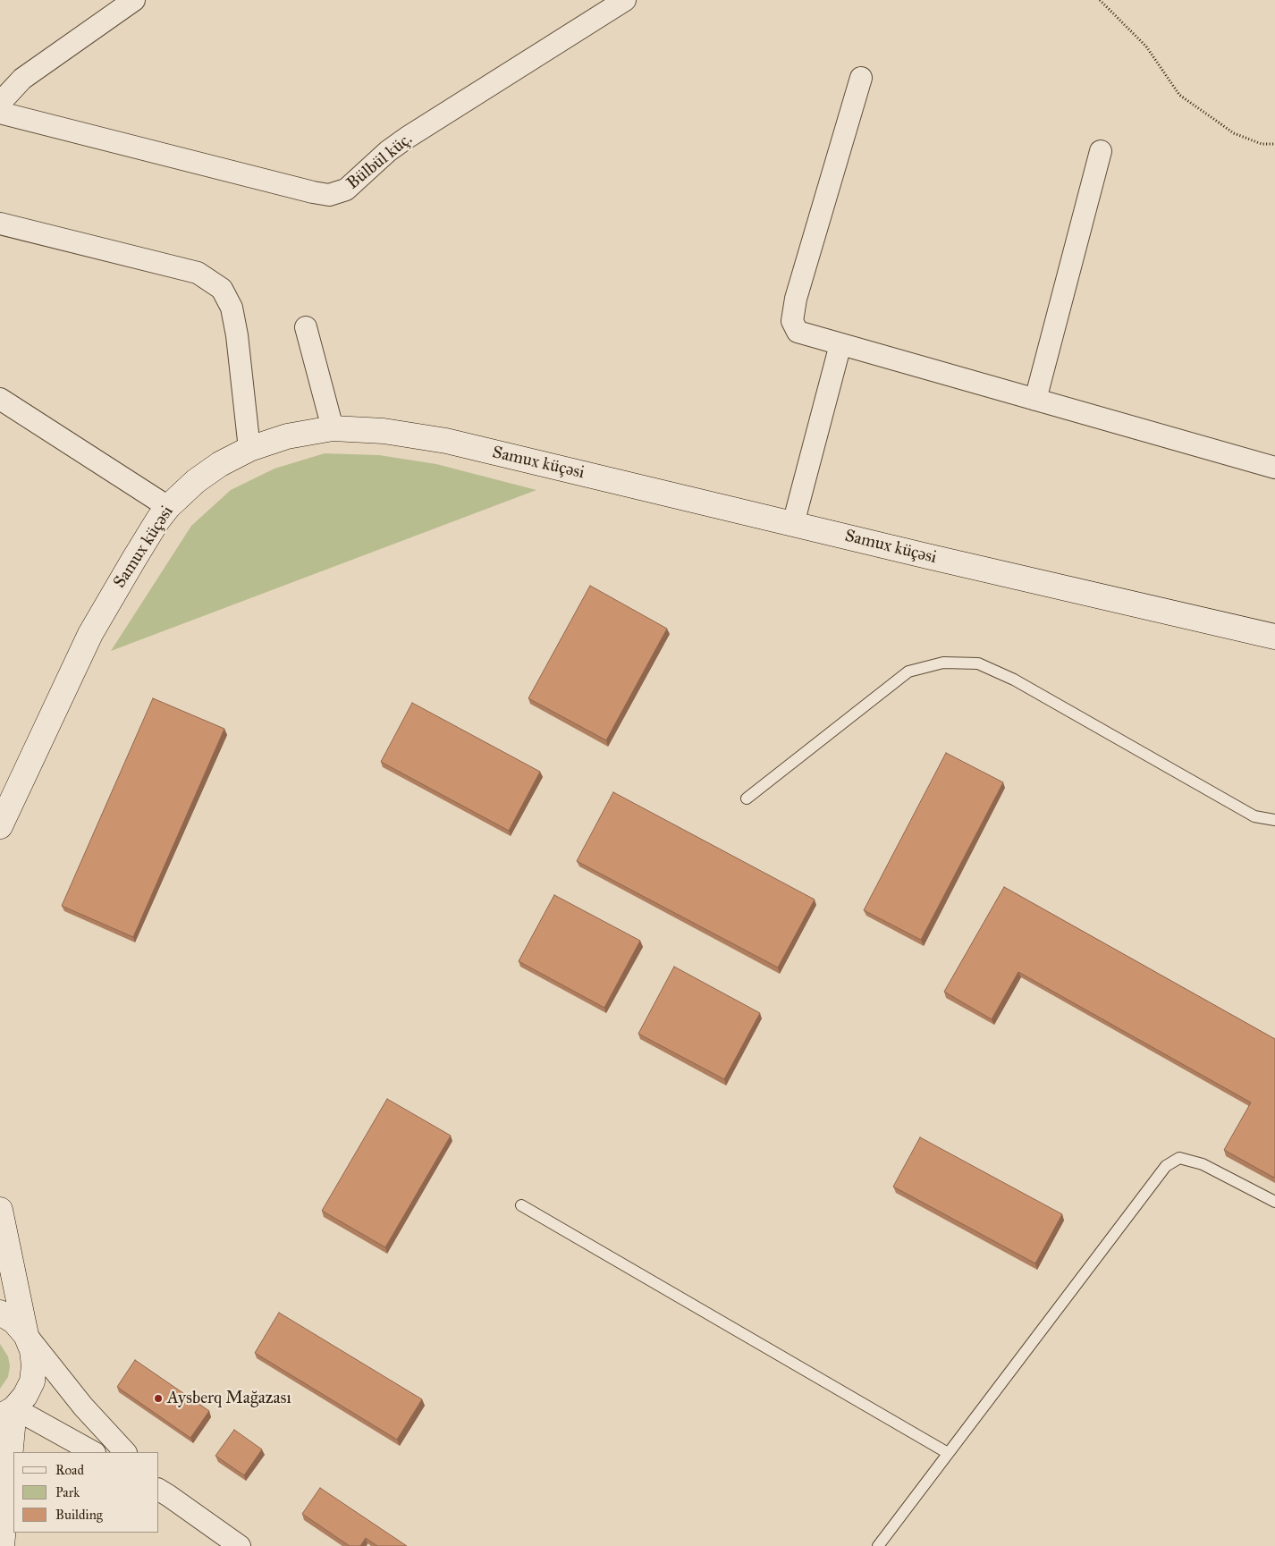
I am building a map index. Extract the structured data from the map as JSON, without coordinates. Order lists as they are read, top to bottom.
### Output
{
  "streets": {
    "main road": ["Samux küçəsi"],
    "street": ["Bülbül küç."]
  },
  "places": ["Aysberq Mağazası"],
  "legend": ["Road", "Park", "Building"]
}
